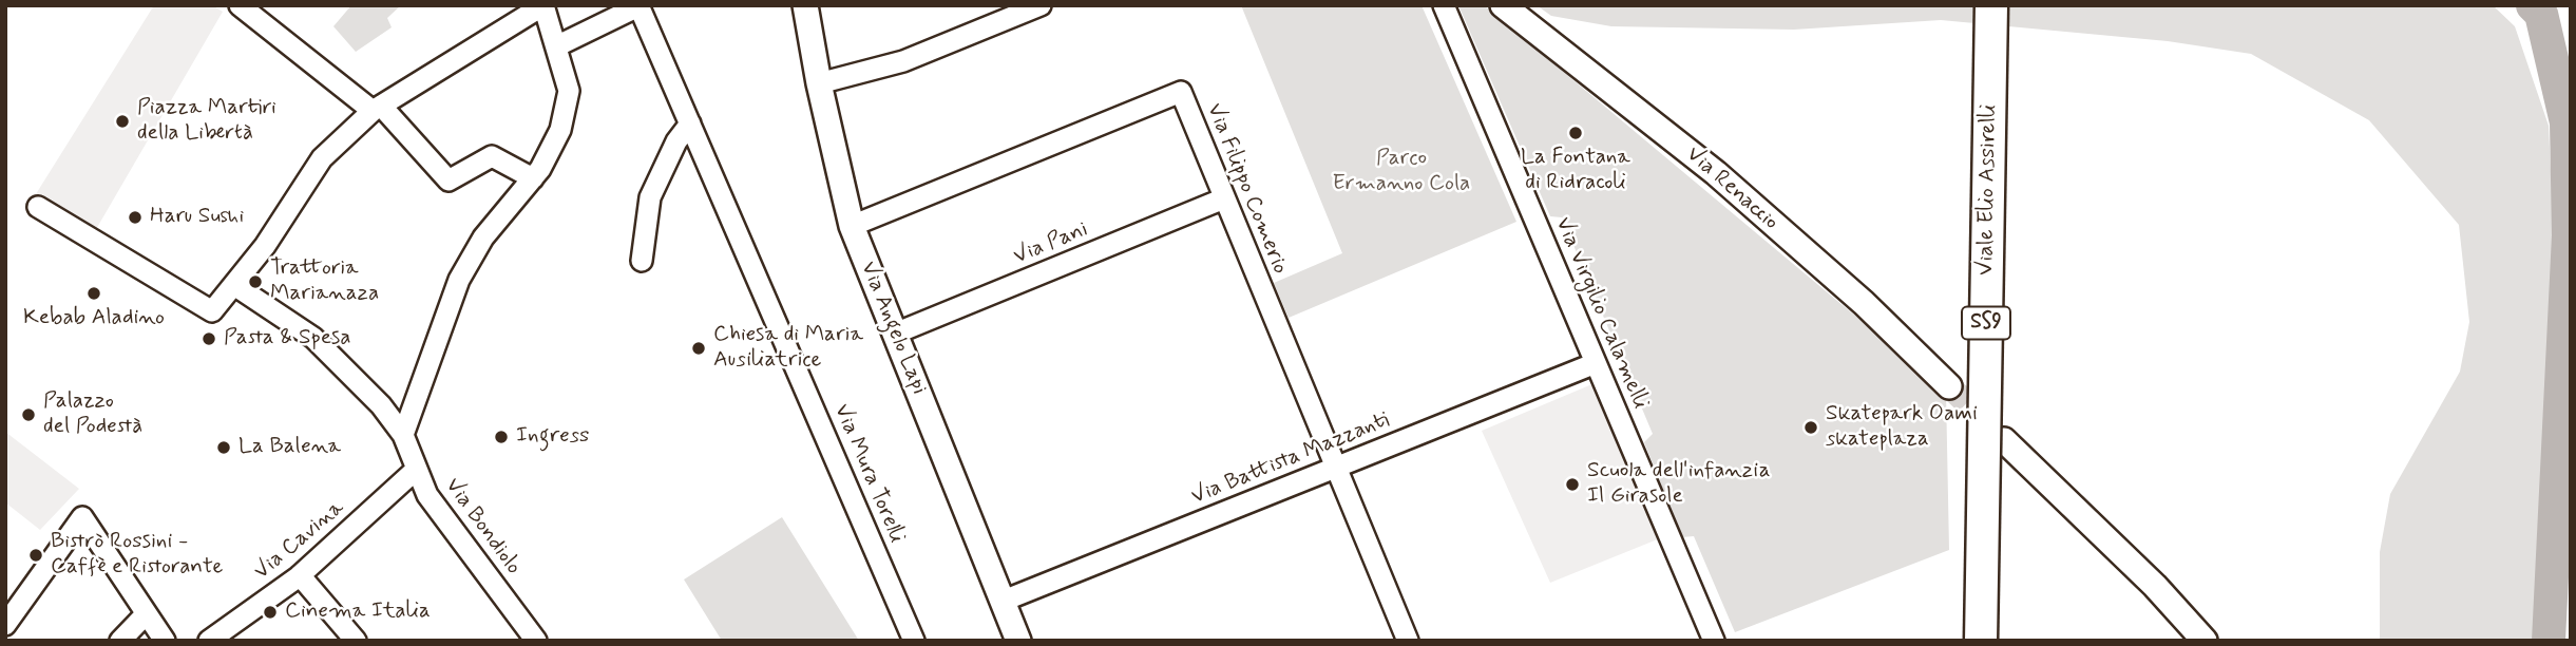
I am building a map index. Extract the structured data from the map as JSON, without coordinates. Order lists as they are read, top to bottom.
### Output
{
  "streets": {
    "main road": ["Viale Elio Assirelli", "SS9"],
    "street": [
      "Via Filippo Comerio",
      "Via Renaccio",
      "Via Pani",
      "Via Virgilio Calamelli",
      "Via Angelo Lapi",
      "Via Battista Mazzanti",
      "Via Mura Torelli",
      "Via Bondiolo",
      "Via Cavina"
    ]
  },
  "crossings": [
    ["Via Filippo Comerio", "Via Pani"],
    ["Via Filippo Comerio", "Via Angelo Lapi"],
    ["Via Filippo Comerio", "Via Battista Mazzanti"],
    ["Via Pani", "Via Angelo Lapi"],
    ["Via Virgilio Calamelli", "Via Battista Mazzanti"],
    ["Via Angelo Lapi", "Via Battista Mazzanti"],
    ["Via Bondiolo", "Via Cavina"]
  ],
  "parks": ["Parco Ermanno Cola"],
  "places": [
    "Piazza Martiri della Libertà",
    "La Fontana di Ridracoli",
    "Haru Sushi",
    "Trattoria Marianaza",
    "Kebab Aladino",
    "Pasta & Spesa",
    "Chiesa di Maria Ausiliatrice",
    "Palazzo del Podestà",
    "Skatepark Oami skateplaza",
    "Ingress",
    "La Balena",
    "Scuola dell'infanzia Il Girasole",
    "Bistrò Rossini - Caffè e Ristorante",
    "Cinema Italia"
  ]
}
